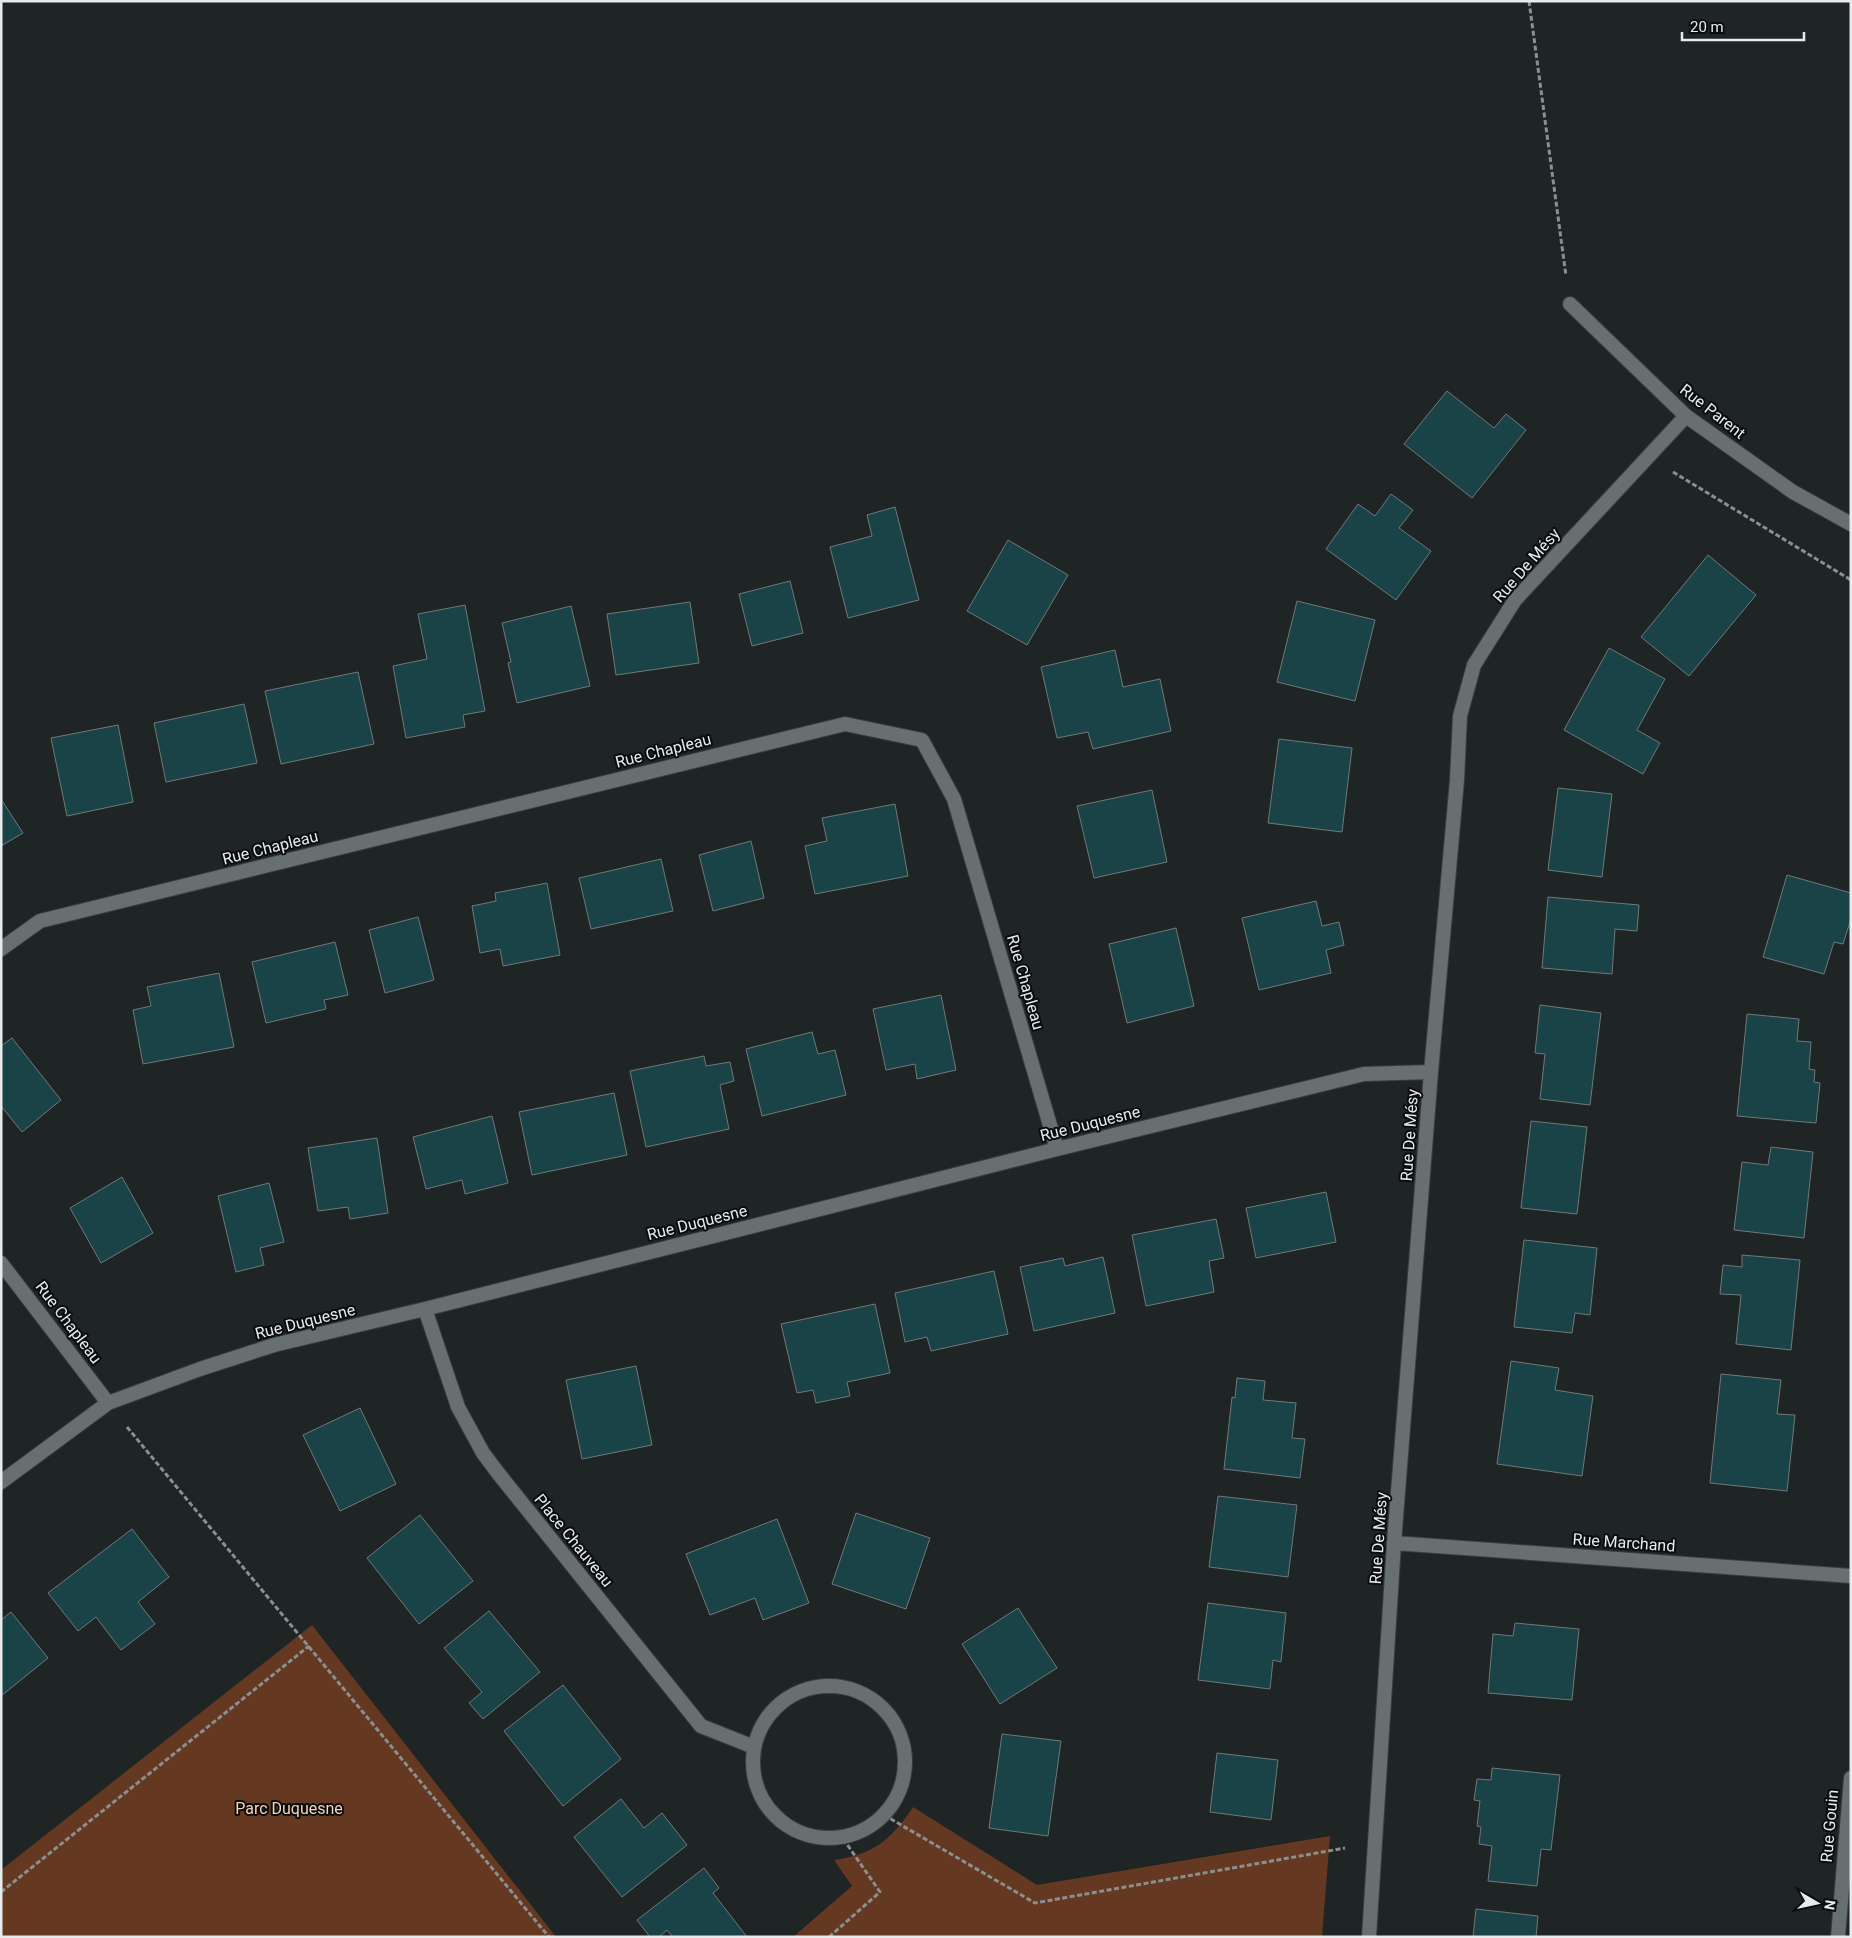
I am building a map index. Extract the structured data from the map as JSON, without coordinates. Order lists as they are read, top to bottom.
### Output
{
  "streets": {
    "street": [
      "Rue Parent",
      "Rue De Mésy",
      "Rue Chapleau",
      "Rue Duquesne",
      "Place Chauveau",
      "Rue Marchand",
      "Rue Gouin"
    ]
  },
  "crossings": [
    ["Rue Parent", "Rue De Mésy"],
    ["Rue De Mésy", "Rue Duquesne"],
    ["Rue De Mésy", "Rue Marchand"],
    ["Rue Chapleau", "Rue Duquesne"],
    ["Rue Duquesne", "Place Chauveau"]
  ],
  "parks": ["Parc Duquesne"],
  "scale_bar": "20 m",
  "north": "right"
}
